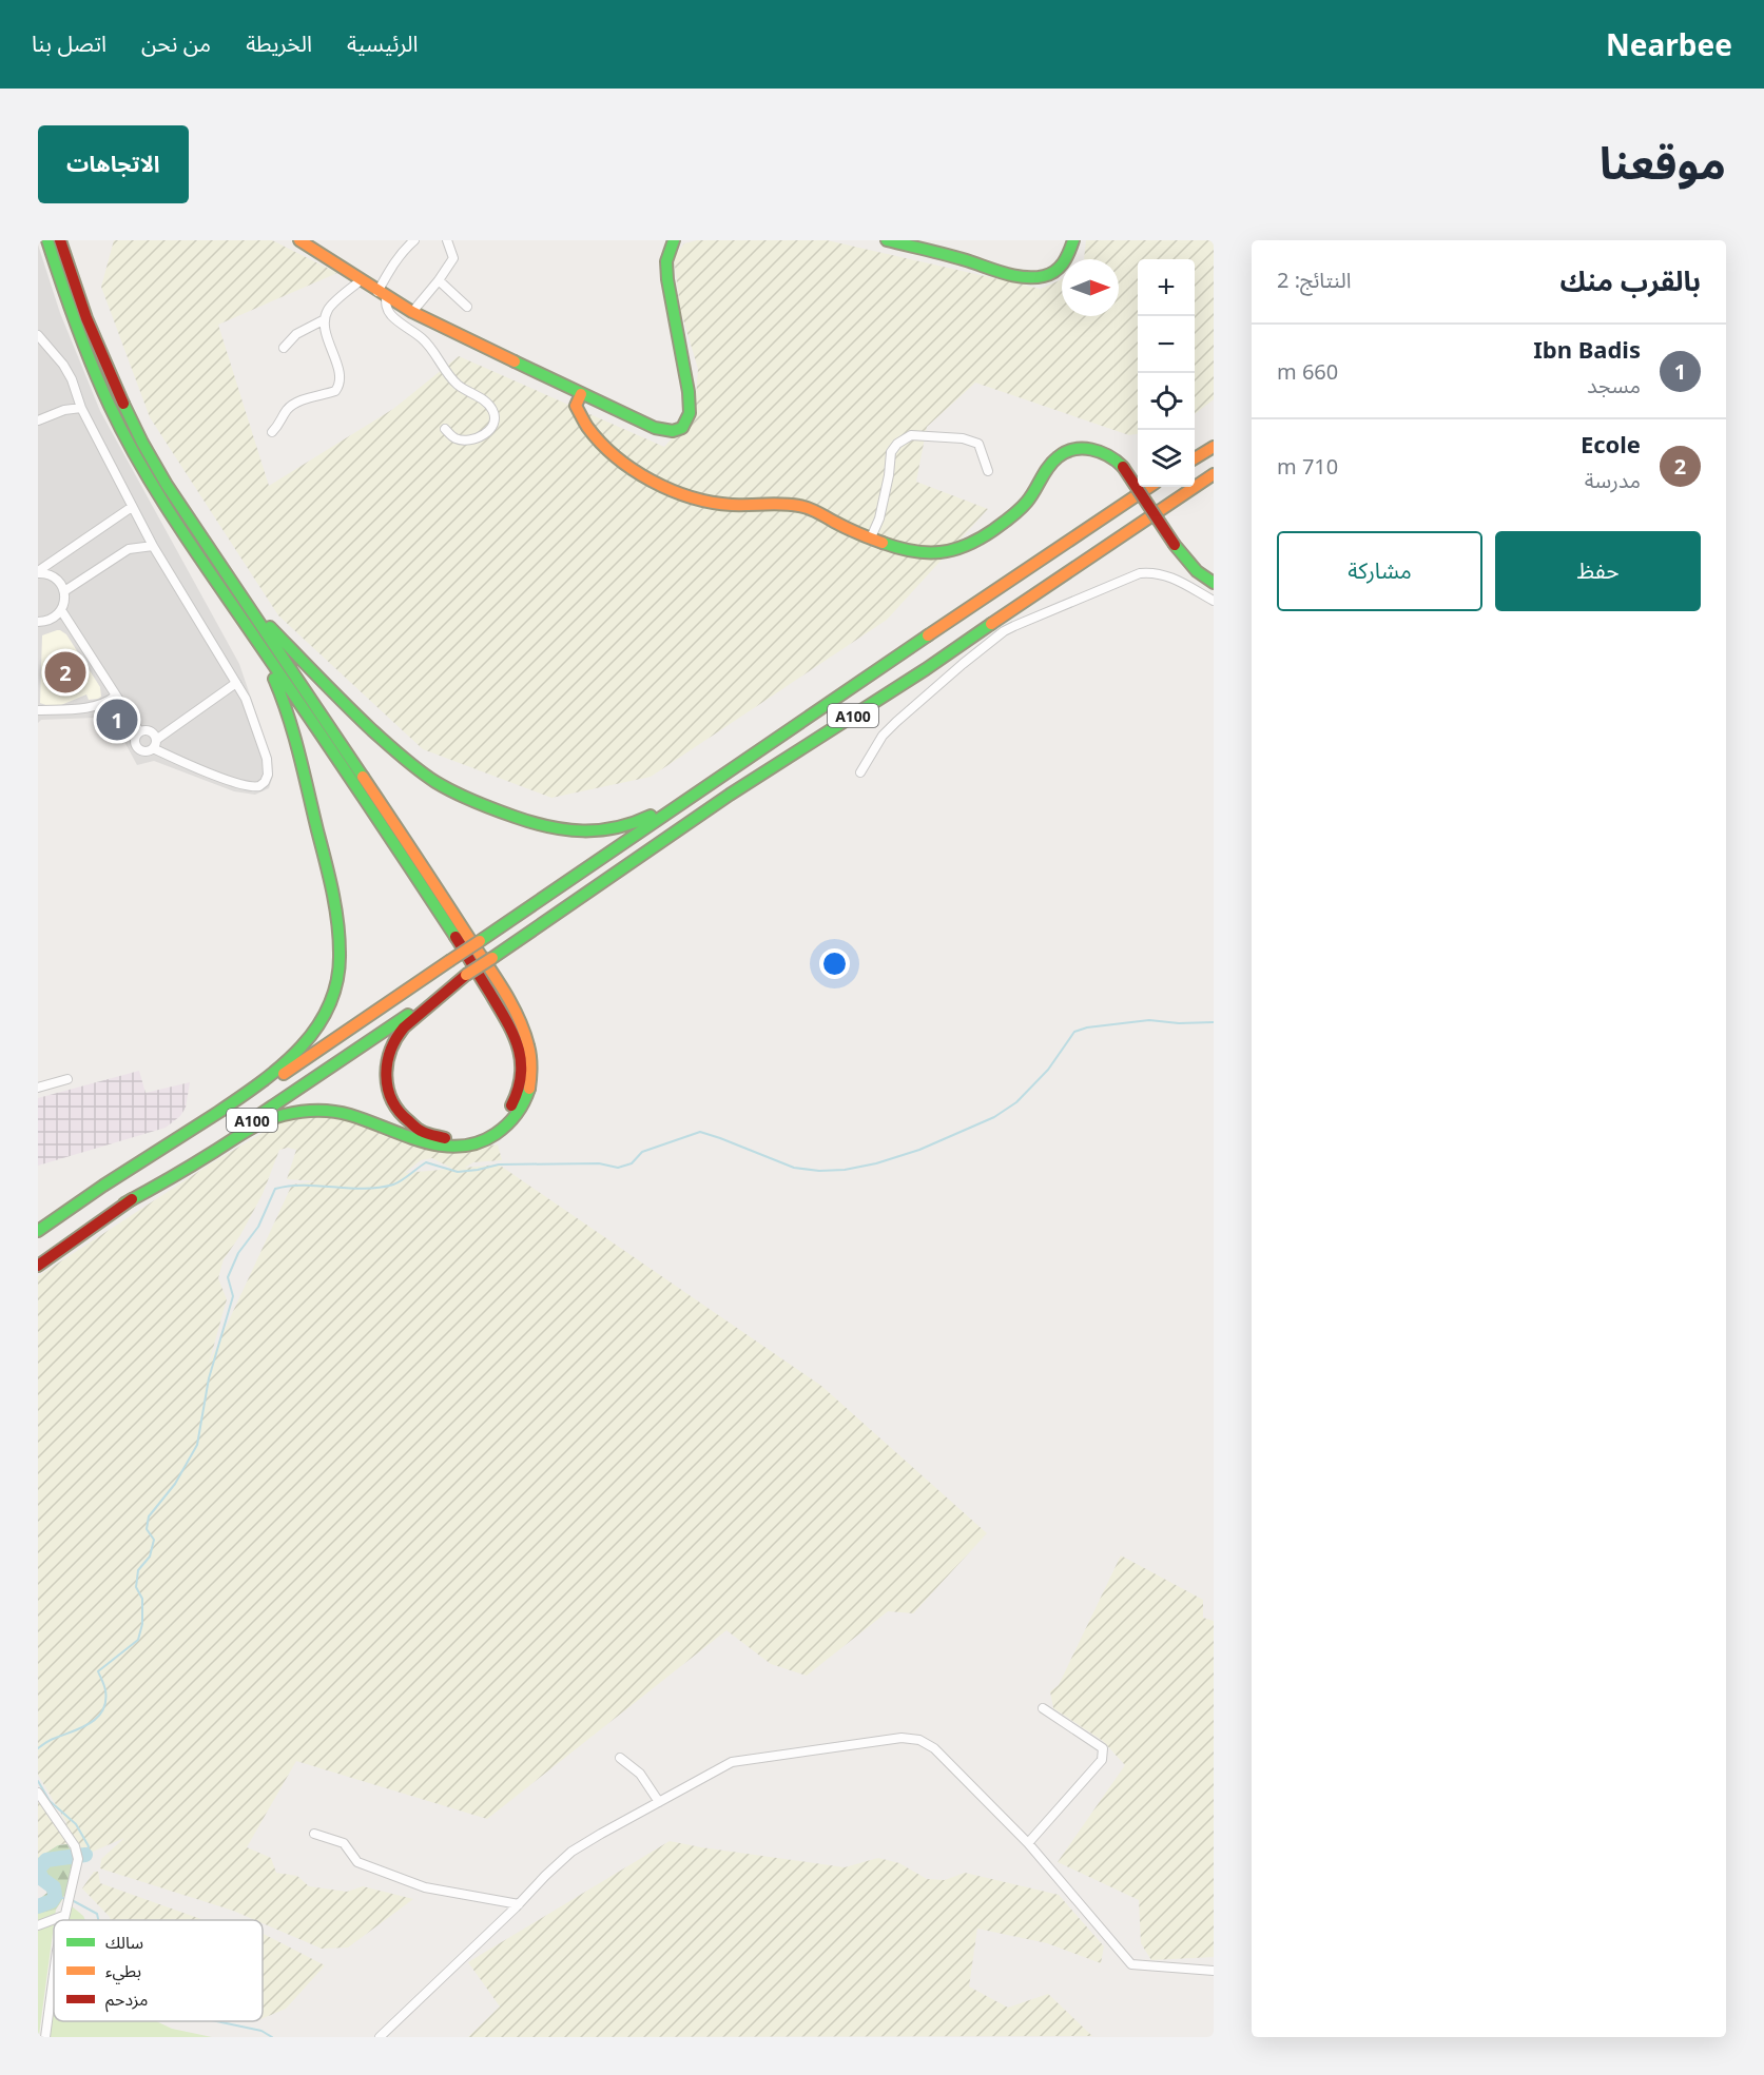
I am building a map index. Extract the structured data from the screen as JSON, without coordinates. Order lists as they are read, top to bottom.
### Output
{
  "streets": {
    "main road": ["A100"]
  },
  "legend": ["سالك", "بطيء", "مزدحم"],
  "north": "right",
  "page": {
    "header": "Nearbee",
    "nav": [
      "الرئيسية",
      "الخريطة",
      "من نحن",
      "اتصل بنا"
    ],
    "title": "موقعنا",
    "buttons": [
      "الاتجاهات",
      ["حفظ", "مشاركة"]
    ],
    "heading": ["بالقرب منك", "النتائج: 2"],
    "map_buttons": ["+", "−"],
    "list": [
      {
        "mark": "1",
        "name": "Ibn Badis",
        "note": "مسجد",
        "value": "660 m"
      },
      {
        "mark": "2",
        "name": "Ecole",
        "note": "مدرسة",
        "value": "710 m"
      }
    ],
    "pins": ["2", "1"]
  }
}
